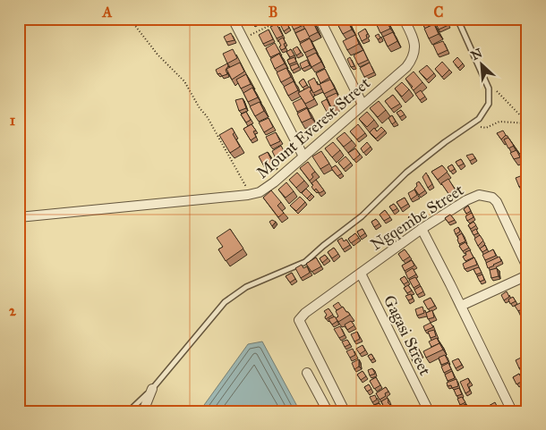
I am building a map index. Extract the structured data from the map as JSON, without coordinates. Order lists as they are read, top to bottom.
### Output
{
  "streets": {
    "street": ["Mount Everest Street", "Ngqembe Street", "Gagasi Street"]
  },
  "crossings": [
    ["Ngqembe Street", "Gagasi Street"]
  ],
  "north": "top left",
  "grid": {
    "columns": ["A", "B", "C"],
    "rows": ["1", "2"]
  }
}
